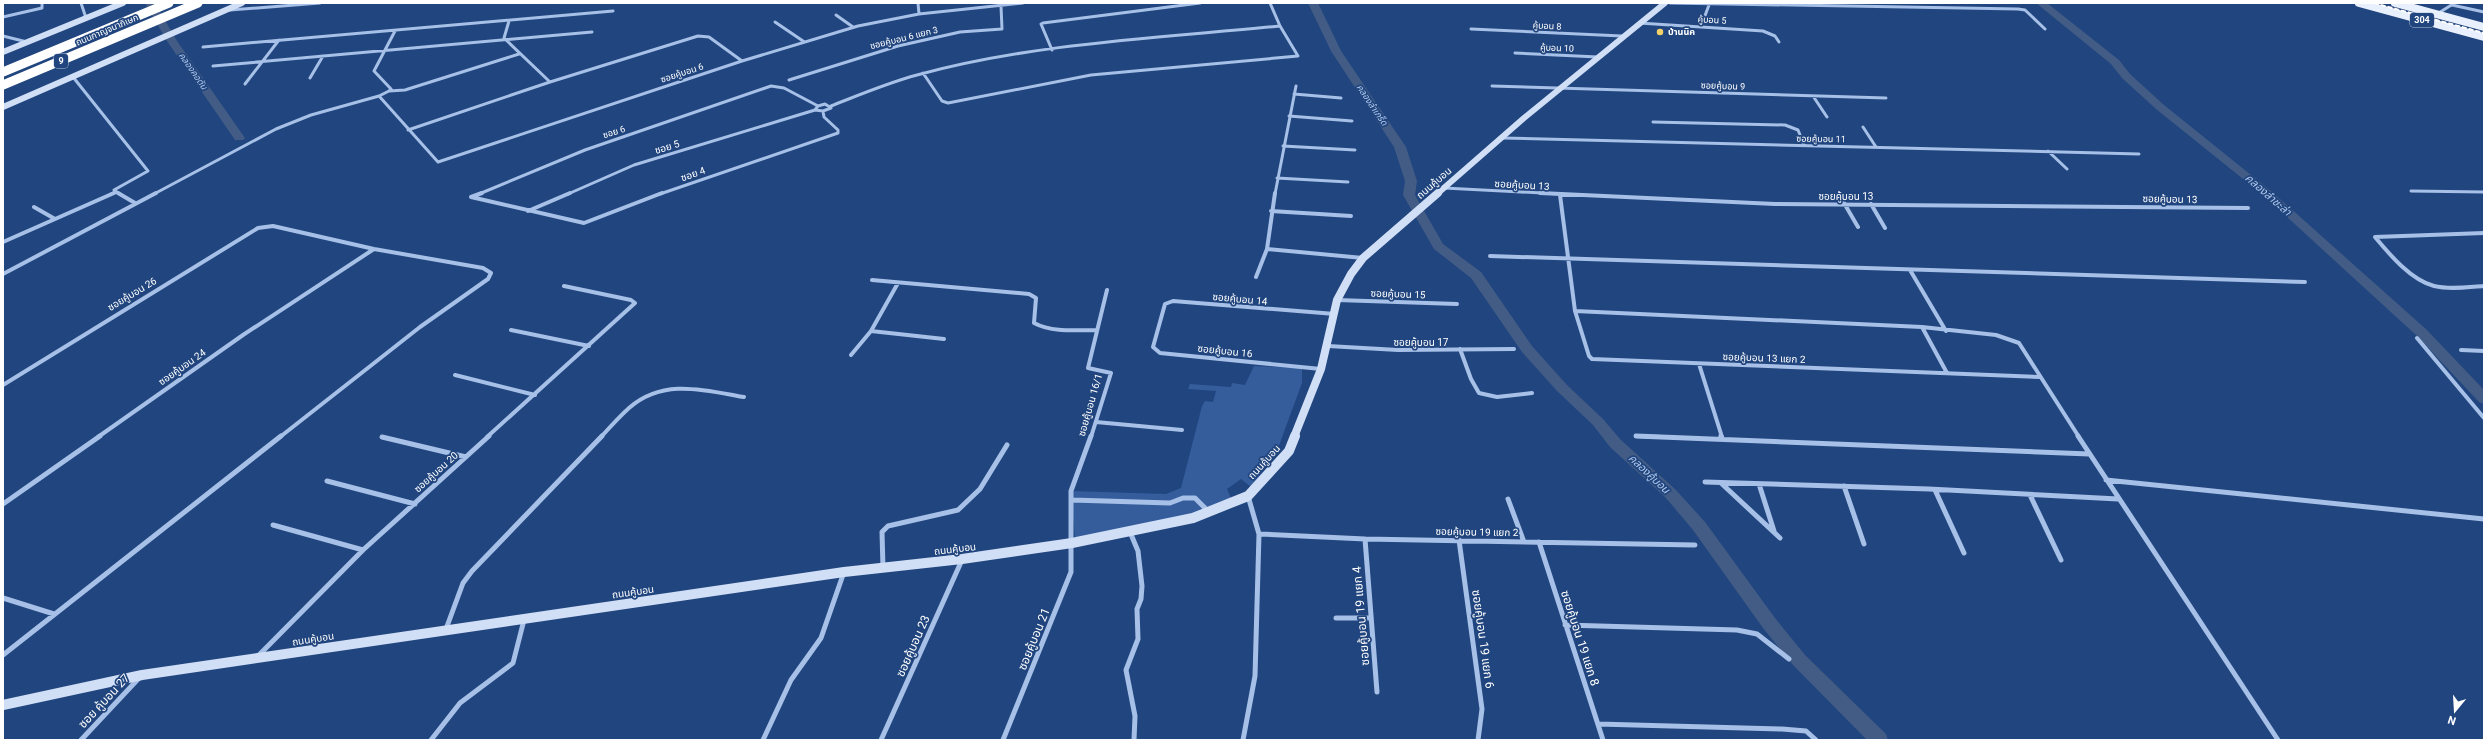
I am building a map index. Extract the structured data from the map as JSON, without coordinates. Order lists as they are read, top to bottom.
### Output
{
  "streets": {
    "highway": ["ถนนกาญจนาภิเษก", "9"],
    "main road": ["304", "ถนนคู้บอน"],
    "street": [
      "คู้บอน 5",
      "คู้บอน 8",
      "ซอยคู้บอน 6 แยก 3",
      "คู้บอน 10",
      "ซอยคู้บอน 6",
      "ซอยคู้บอน 9",
      "ซอย 6",
      "ซอยคู้บอน 11",
      "ซอย 5",
      "ซอย 4",
      "ซอยคู้บอน 13",
      "ซอยคู้บอน 26",
      "ซอยคู้บอน 15",
      "ซอยคู้บอน 14",
      "ซอยคู้บอน 17",
      "ซอยคู้บอน 16",
      "ซอยคู้บอน 13 แยก 2",
      "ซอยคู้บอน 24",
      "ซอยคู้บอน 16/1",
      "ซอยคู้บอน 20",
      "ซอยคู้บอน 19 แยก 2",
      "ซอยคู้บอน 19 แยก 4",
      "ซอยคู้บอน 19 แยก 8",
      "ซอยคู้บอน 21",
      "ซอยคู้บอน 19 แยก 6",
      "ซอยคู้บอน 23",
      "ซอย คู้บอน 27"
    ]
  },
  "crossings": [
    ["คู้บอน 5", "ถนนคู้บอน"],
    ["คู้บอน 8", "ถนนคู้บอน"],
    ["ซอยคู้บอน 6 แยก 3", "ซอยคู้บอน 6"],
    ["คู้บอน 10", "ถนนคู้บอน"],
    ["ซอยคู้บอน 9", "ถนนคู้บอน"],
    ["ซอย 6", "ซอย 5"],
    ["ซอย 6", "ซอย 4"],
    ["ซอยคู้บอน 11", "ถนนคู้บอน"],
    ["ซอย 5", "ซอย 4"],
    ["ถนนคู้บอน", "ซอยคู้บอน 13"],
    ["ถนนคู้บอน", "ซอยคู้บอน 15"],
    ["ถนนคู้บอน", "ซอยคู้บอน 14"],
    ["ถนนคู้บอน", "ซอยคู้บอน 17"],
    ["ถนนคู้บอน", "ซอยคู้บอน 16"],
    ["ถนนคู้บอน", "ซอยคู้บอน 16/1"],
    ["ถนนคู้บอน", "ซอยคู้บอน 20"],
    ["ถนนคู้บอน", "ซอยคู้บอน 21"],
    ["ถนนคู้บอน", "ซอยคู้บอน 23"],
    ["ถนนคู้บอน", "ซอย คู้บอน 27"],
    ["ซอยคู้บอน 13", "ซอยคู้บอน 13 แยก 2"],
    ["ซอยคู้บอน 26", "ซอยคู้บอน 24"],
    ["ซอยคู้บอน 14", "ซอยคู้บอน 16"],
    ["ซอยคู้บอน 16/1", "ซอยคู้บอน 21"],
    ["ซอยคู้บอน 19 แยก 2", "ซอยคู้บอน 19 แยก 4"],
    ["ซอยคู้บอน 19 แยก 2", "ซอยคู้บอน 19 แยก 8"],
    ["ซอยคู้บอน 19 แยก 2", "ซอยคู้บอน 19 แยก 6"]
  ],
  "water": [
    "คลองคอตัน",
    "คลองลำเกร็ด",
    "คลองลำชะล่า",
    "คลองคู้บอน"
  ],
  "places": ["บ้านนิค"],
  "north": "bottom"
}
